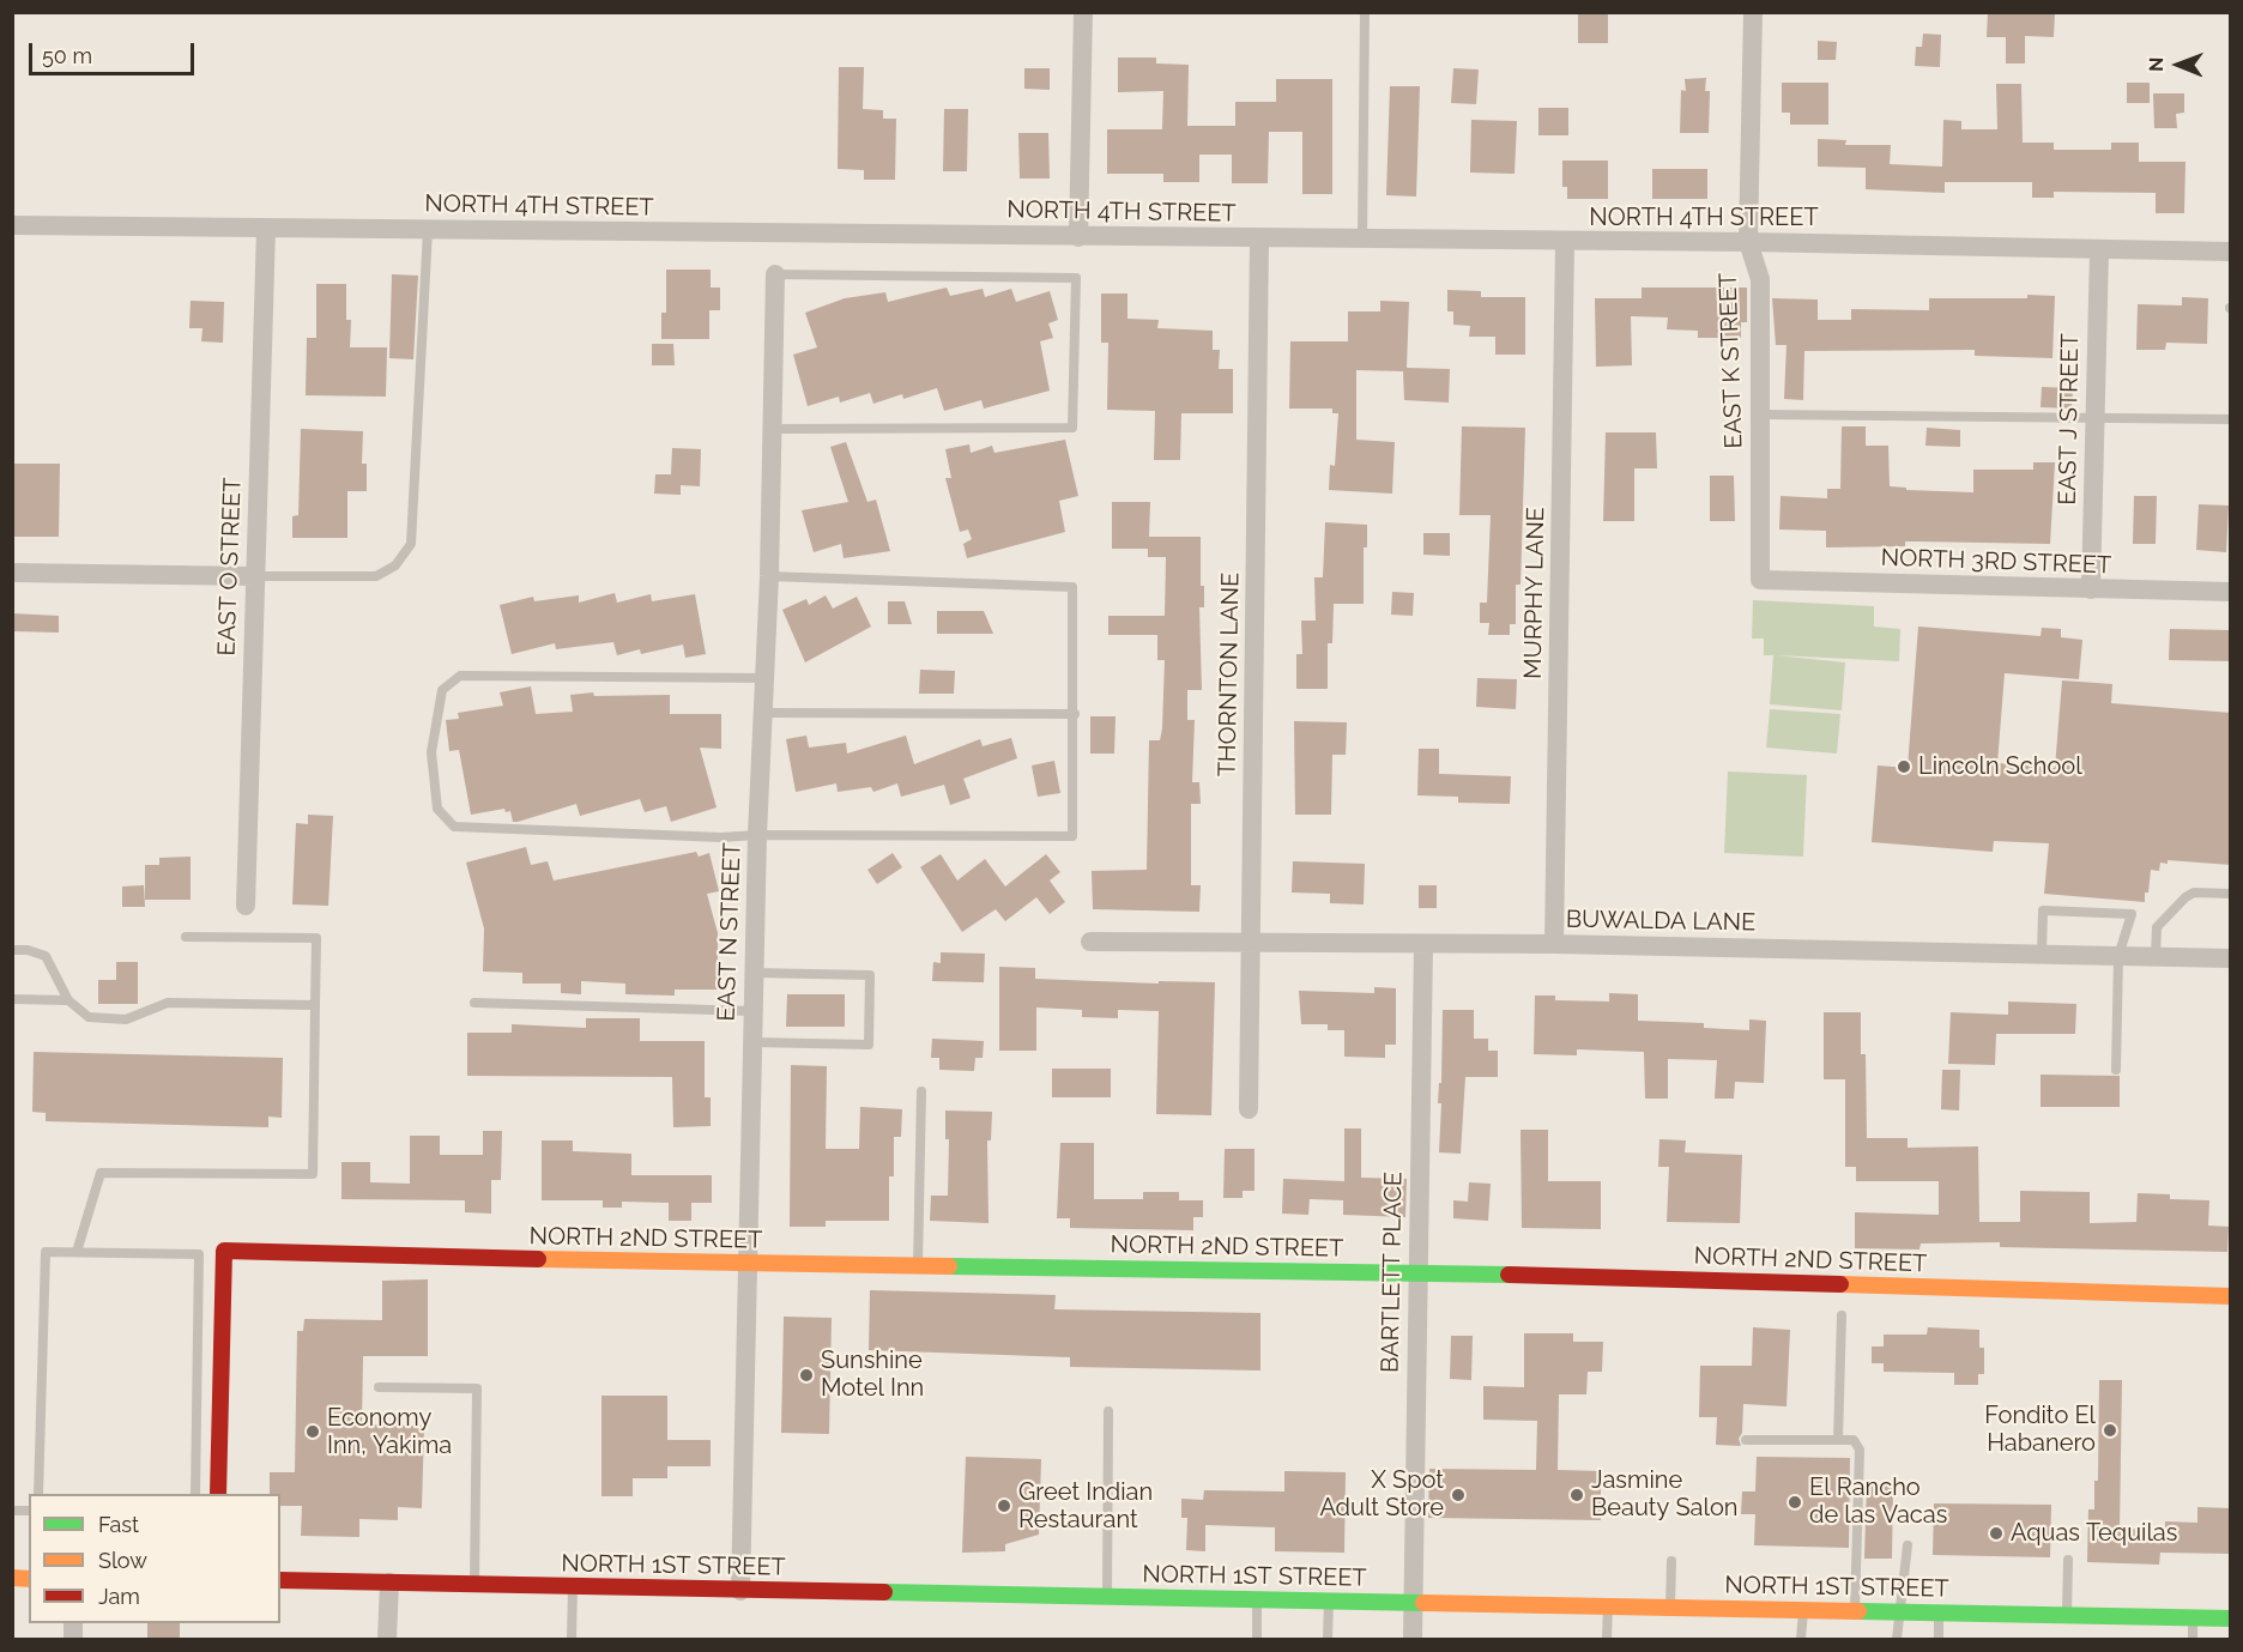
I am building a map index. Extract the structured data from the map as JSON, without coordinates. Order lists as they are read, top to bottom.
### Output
{
  "streets": {
    "street": [
      "NORTH 4TH STREET",
      "EAST K STREET",
      "EAST J STREET",
      "NORTH 3RD STREET",
      "EAST O STREET",
      "MURPHY LANE",
      "THORNTON LANE",
      "BUWALDA LANE",
      "EAST N STREET",
      "NORTH 2ND STREET",
      "BARTLETT PLACE",
      "NORTH 1ST STREET"
    ]
  },
  "crossings": [
    ["NORTH 4TH STREET", "EAST K STREET"],
    ["NORTH 4TH STREET", "EAST J STREET"],
    ["NORTH 4TH STREET", "EAST O STREET"],
    ["NORTH 4TH STREET", "MURPHY LANE"],
    ["NORTH 4TH STREET", "THORNTON LANE"],
    ["EAST K STREET", "NORTH 3RD STREET"],
    ["EAST J STREET", "NORTH 3RD STREET"],
    ["MURPHY LANE", "BUWALDA LANE"],
    ["THORNTON LANE", "BUWALDA LANE"],
    ["BUWALDA LANE", "BARTLETT PLACE"],
    ["EAST N STREET", "NORTH 2ND STREET"],
    ["EAST N STREET", "NORTH 1ST STREET"],
    ["NORTH 2ND STREET", "BARTLETT PLACE"],
    ["BARTLETT PLACE", "NORTH 1ST STREET"]
  ],
  "places": [
    "Lincoln School",
    "Sunshine Motel Inn",
    "Fondito El Habanero",
    "Economy Inn, Yakima",
    "X Spot Adult Store",
    "Jasmine Beauty Salon",
    "El Rancho de las Vacas",
    "Greet Indian Restaurant",
    "Aquas Tequilas"
  ],
  "legend": ["Fast", "Slow", "Jam"],
  "scale_bar": "50 m",
  "north": "left"
}
